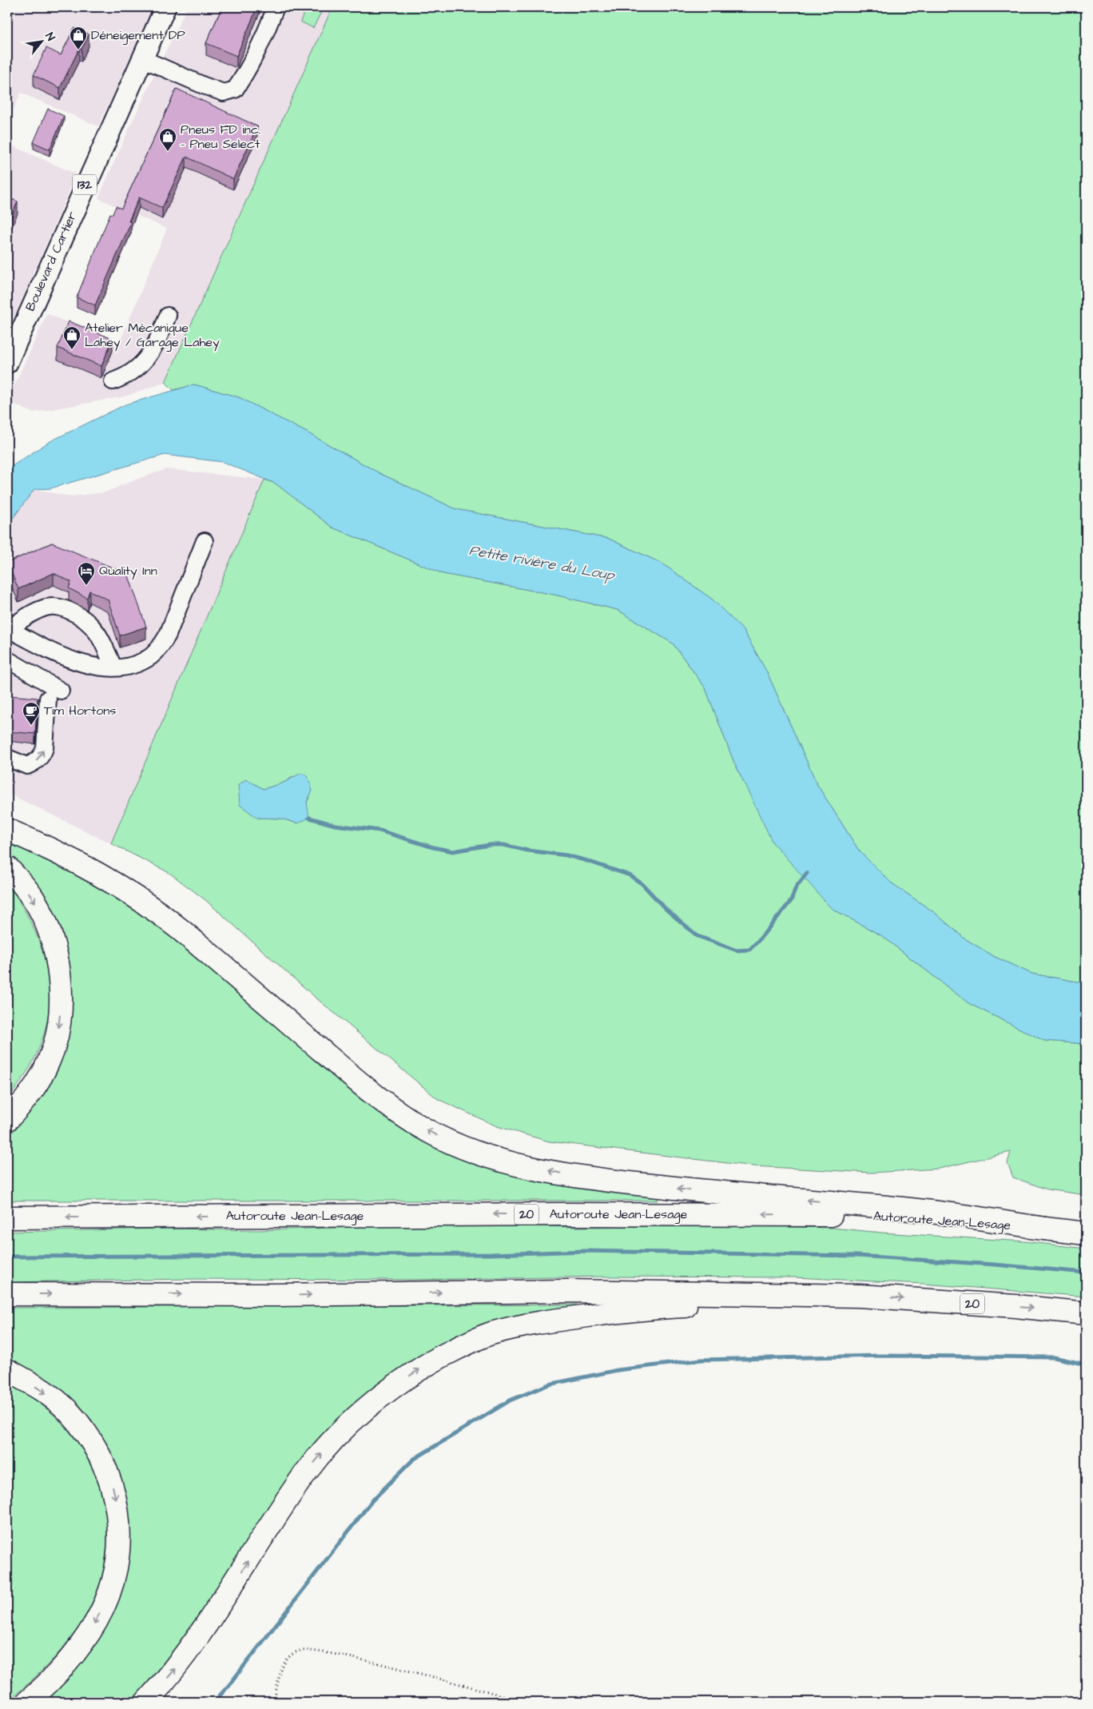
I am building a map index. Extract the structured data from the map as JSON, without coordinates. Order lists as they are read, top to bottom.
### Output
{
  "streets": {
    "highway": ["20", "Autoroute Jean-Lesage"],
    "main road": ["132", "Boulevard Cartier"]
  },
  "water": ["Petite rivière du Loup"],
  "places": {
    "shop": ["Déneigement DP", "Pneus FD inc. - Pneu Select", "Atelier Mécanique Lahey / Garage Lahey"],
    "hotel": ["Quality Inn"],
    "cafe": ["Tim Hortons"]
  },
  "north": "top right"
}
